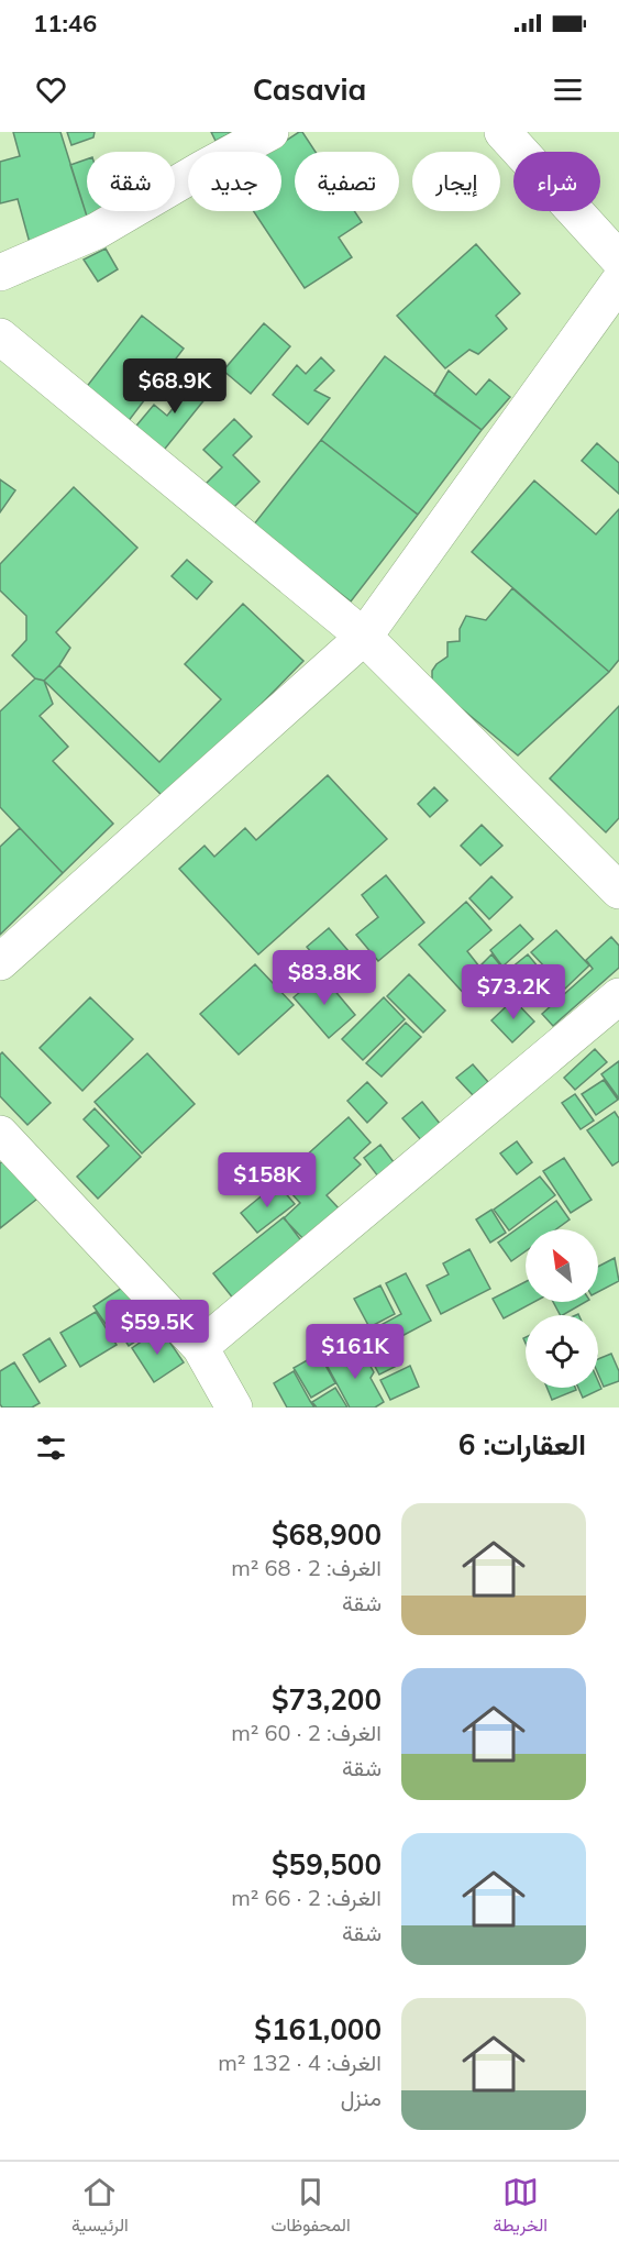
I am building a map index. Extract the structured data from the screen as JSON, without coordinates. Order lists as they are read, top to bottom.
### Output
{
  "north": "top left",
  "page": {
    "status": "11:46",
    "header": "Casavia",
    "chip": [
      "شراء",
      "إيجار",
      "تصفية",
      "جديد",
      "شقة"
    ],
    "price": [
      "$68.9K",
      "$83.8K",
      "$73.2K",
      "$158K",
      "$59.5K",
      "$161K"
    ],
    "heading": "العقارات: 6",
    "list": [
      {
        "name": "$68,900",
        "note": "الغرف: 2 · 68 m² · شقة"
      },
      {
        "name": "$73,200",
        "note": "الغرف: 2 · 60 m² · شقة"
      },
      {
        "name": "$59,500",
        "note": "الغرف: 2 · 66 m² · شقة"
      },
      {
        "name": "$161,000",
        "note": "الغرف: 4 · 132 m² · منزل"
      }
    ],
    "tabs": ["الخريطة", "المحفوظات", "الرئيسية"]
  }
}
